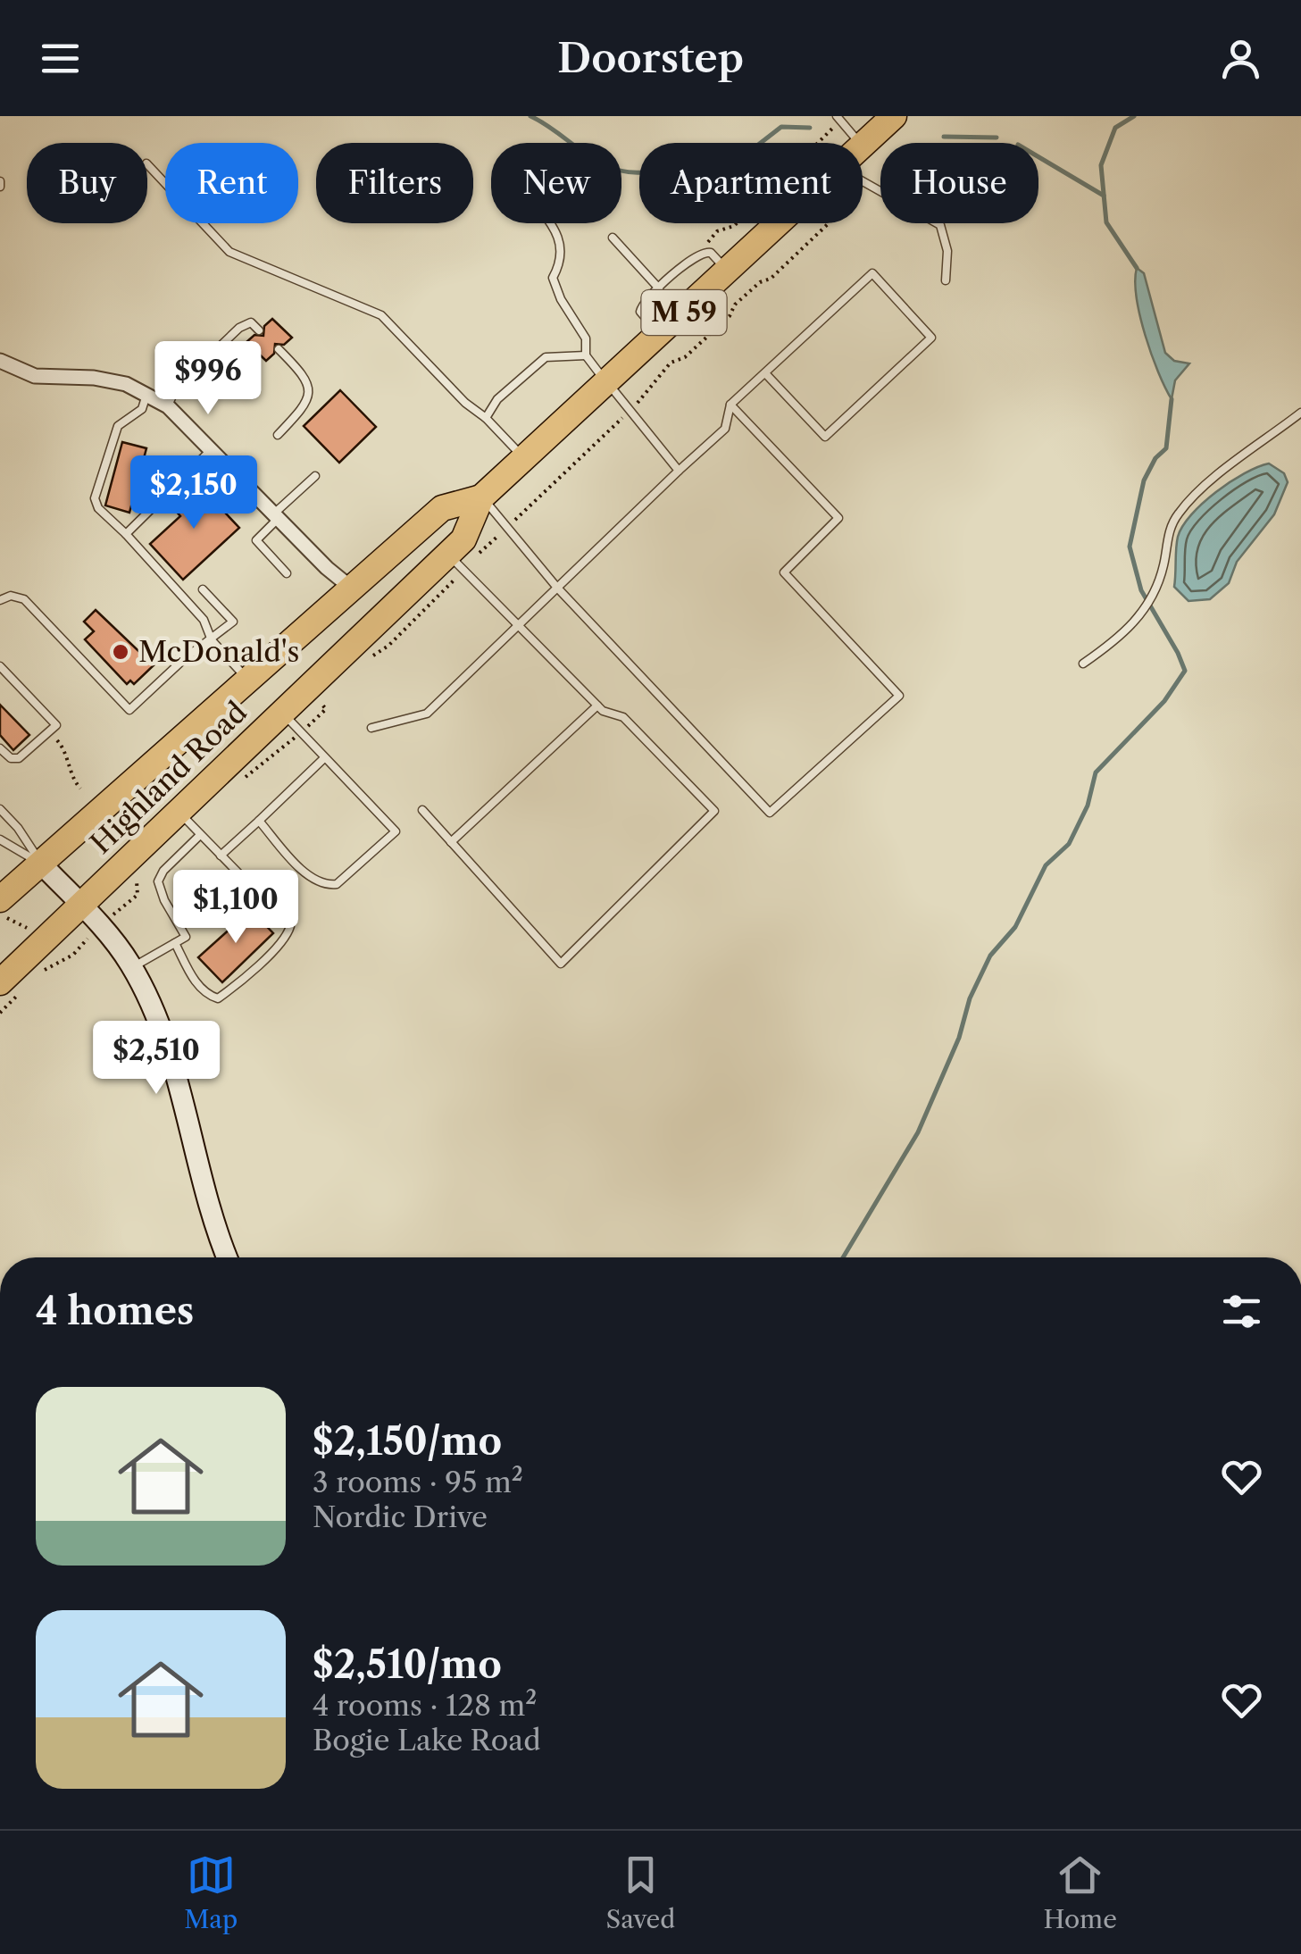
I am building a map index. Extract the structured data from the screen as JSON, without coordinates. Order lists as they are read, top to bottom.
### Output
{
  "streets": {
    "highway": ["M 59", "Highland Road"]
  },
  "places": ["McDonald's"],
  "page": {
    "header": "Doorstep",
    "chip": [
      "Buy",
      "Rent",
      "Filters",
      "New",
      "Apartment",
      "House"
    ],
    "price": [
      "$996",
      "$2,150",
      "$1,100",
      "$2,510"
    ],
    "heading": "4 homes",
    "list": [
      {
        "name": "$2,150/mo",
        "note": "3 rooms · 95 m² · Nordic Drive"
      },
      {
        "name": "$2,510/mo",
        "note": "4 rooms · 128 m² · Bogie Lake Road"
      }
    ],
    "tabs": ["Map", "Saved", "Home"]
  }
}
